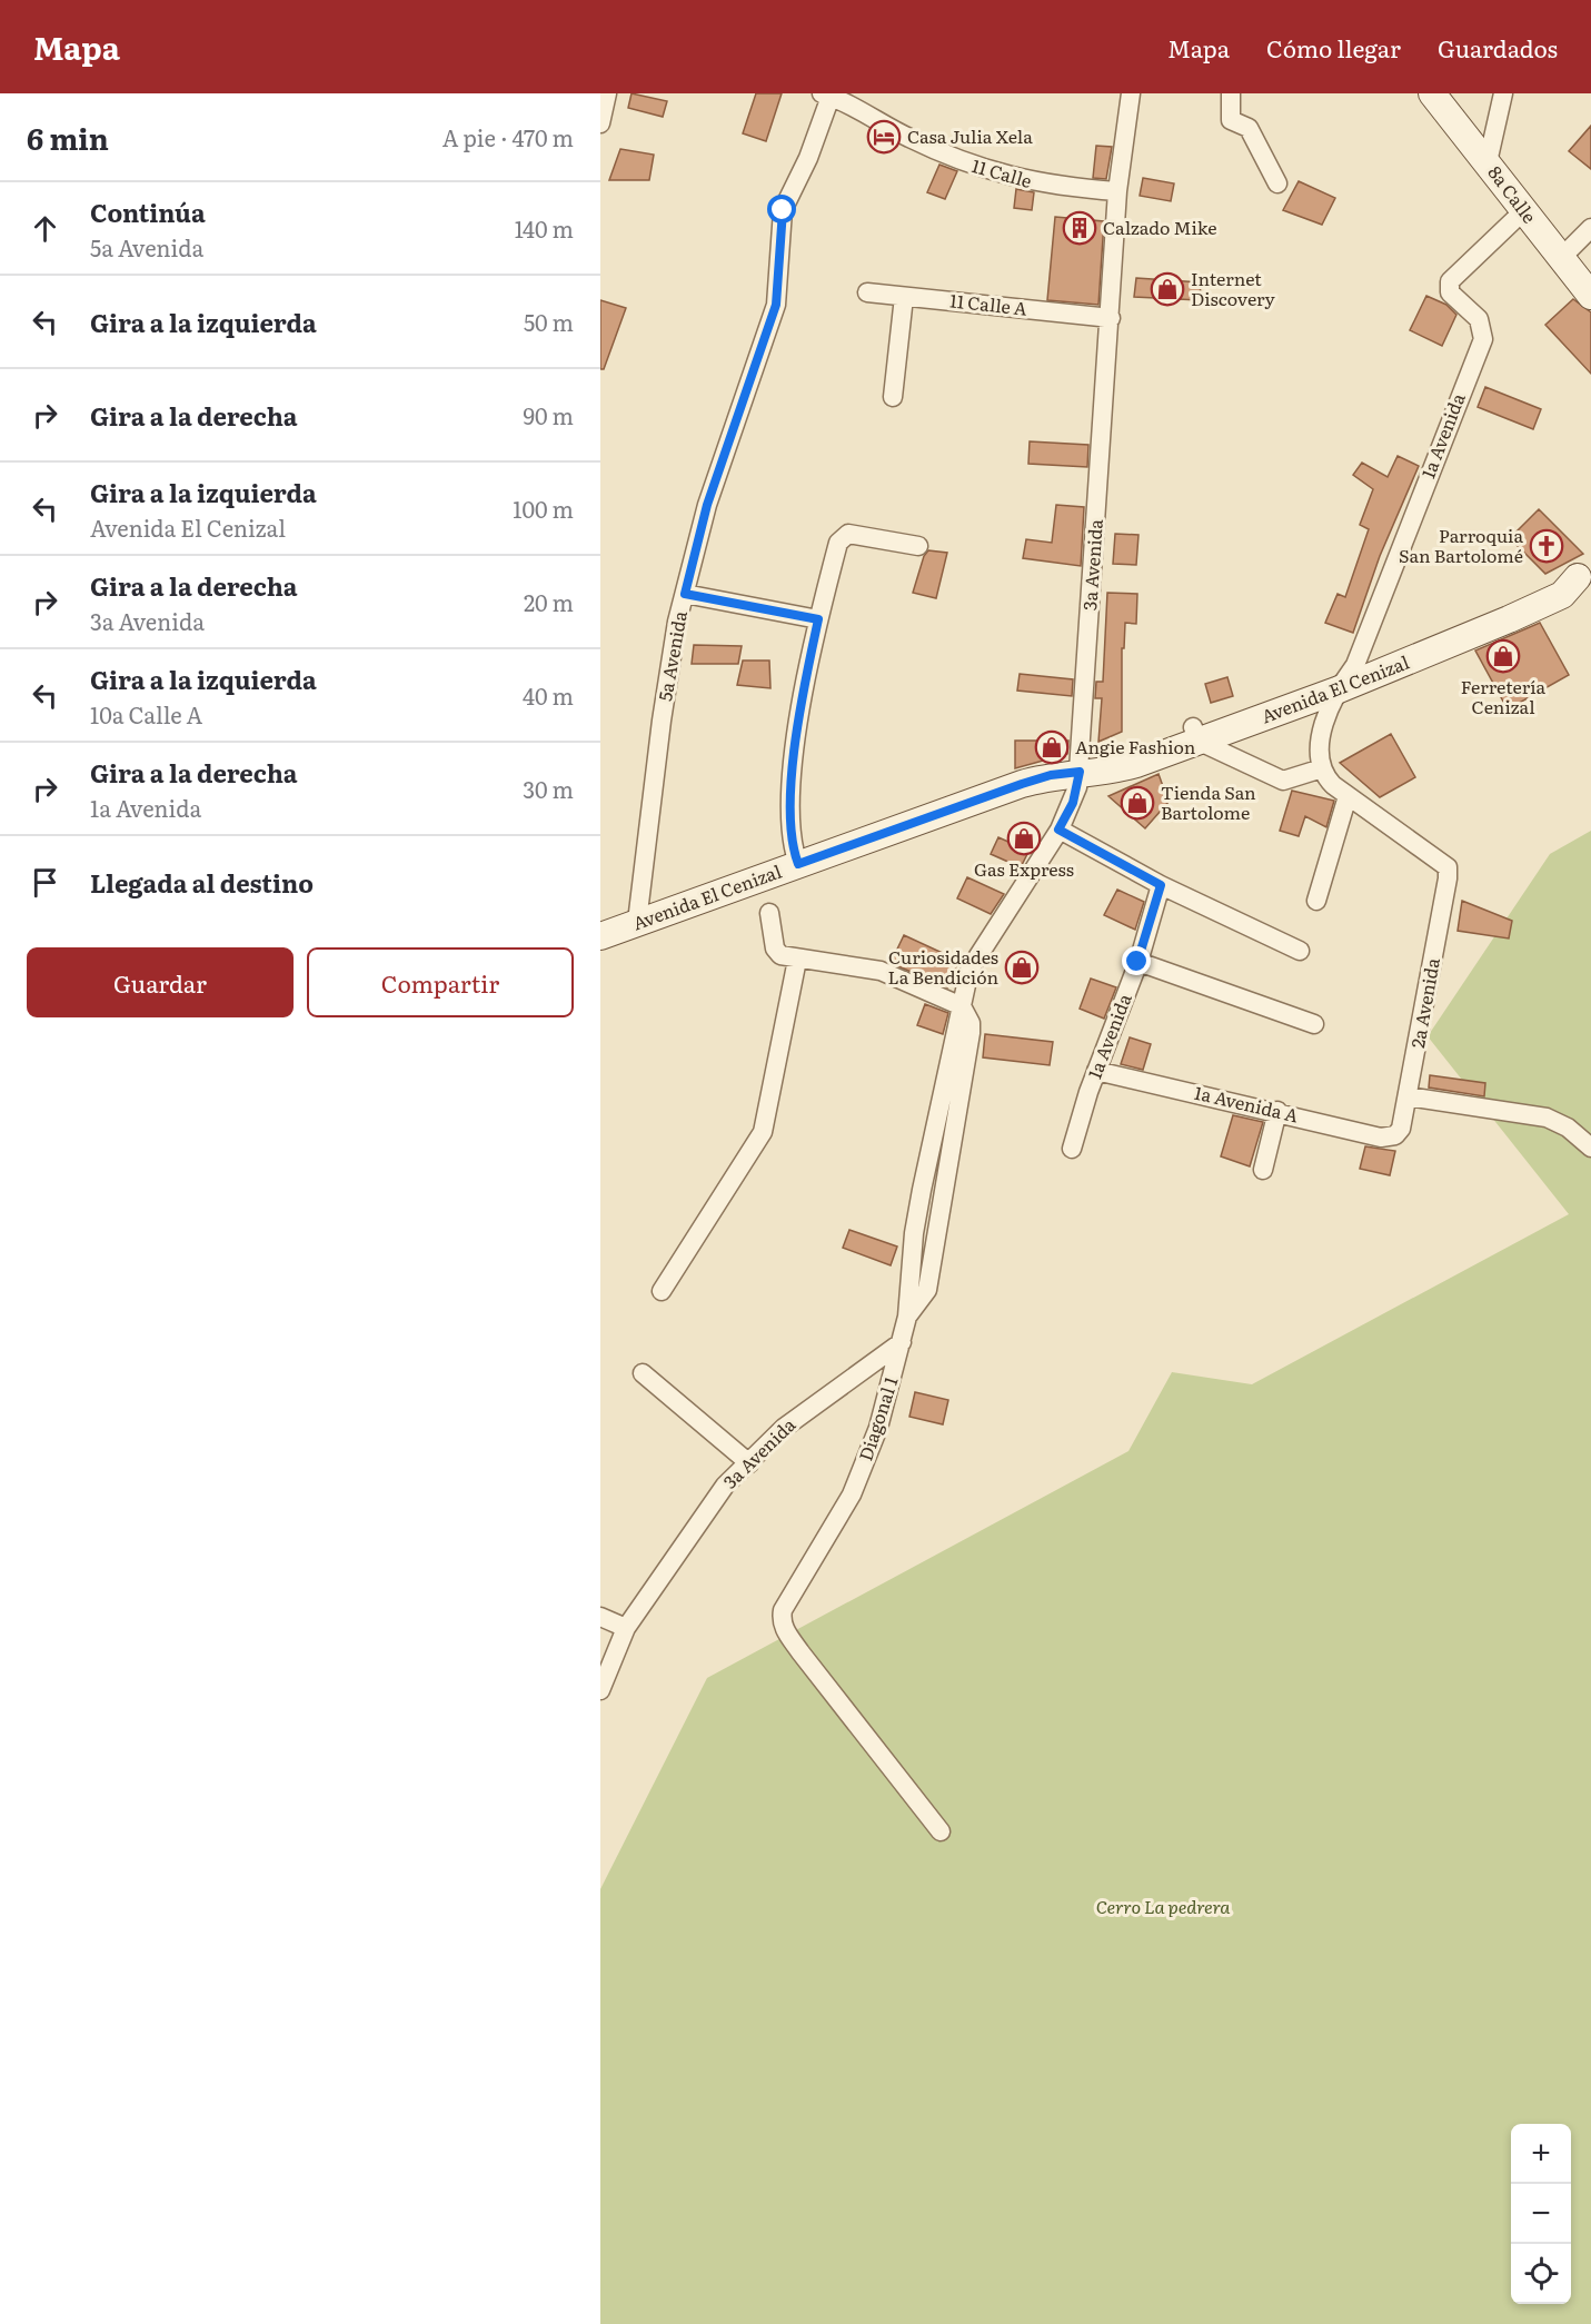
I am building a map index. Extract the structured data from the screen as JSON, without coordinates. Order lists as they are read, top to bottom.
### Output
{
  "streets": {
    "street": [
      "11 Calle",
      "8a Calle",
      "11 Calle A",
      "1a Avenida",
      "3a Avenida",
      "5a Avenida",
      "Avenida El Cenizal",
      "2a Avenida",
      "1a Avenida A",
      "Diagonal 1"
    ]
  },
  "crossings": [
    ["11 Calle", "3a Avenida"],
    ["11 Calle", "5a Avenida"],
    ["8a Calle", "1a Avenida"],
    ["11 Calle A", "3a Avenida"],
    ["1a Avenida", "Avenida El Cenizal"],
    ["1a Avenida", "1a Avenida A"],
    ["3a Avenida", "Avenida El Cenizal"],
    ["3a Avenida", "Diagonal 1"],
    ["5a Avenida", "Avenida El Cenizal"],
    ["2a Avenida", "1a Avenida A"]
  ],
  "parks": ["Cerro La pedrera"],
  "places": {
    "hotel": ["Casa Julia Xela"],
    "building": ["Calzado Mike"],
    "shop": [
      "Internet Discovery",
      "Ferretería Cenizal",
      "Angie Fashion",
      "Tienda San Bartolome",
      "Gas Express",
      "Curiosidades La Bendición"
    ],
    "church": ["Parroquia San Bartolomé"]
  },
  "page": {
    "header": "Mapa",
    "nav": ["Mapa", "Cómo llegar", "Guardados"],
    "heading": ["6 min", "A pie · 470 m"],
    "list": [
      ["Continúa", "5a Avenida", "140 m"],
      ["Gira a la izquierda", "50 m"],
      ["Gira a la derecha", "90 m"],
      ["Gira a la izquierda", "Avenida El Cenizal", "100 m"],
      ["Gira a la derecha", "3a Avenida", "20 m"],
      ["Gira a la izquierda", "10a Calle A", "40 m"],
      ["Gira a la derecha", "1a Avenida", "30 m"],
      "Llegada al destino"
    ],
    "buttons": ["Guardar", "Compartir"],
    "map_buttons": ["+", "−"]
  }
}
